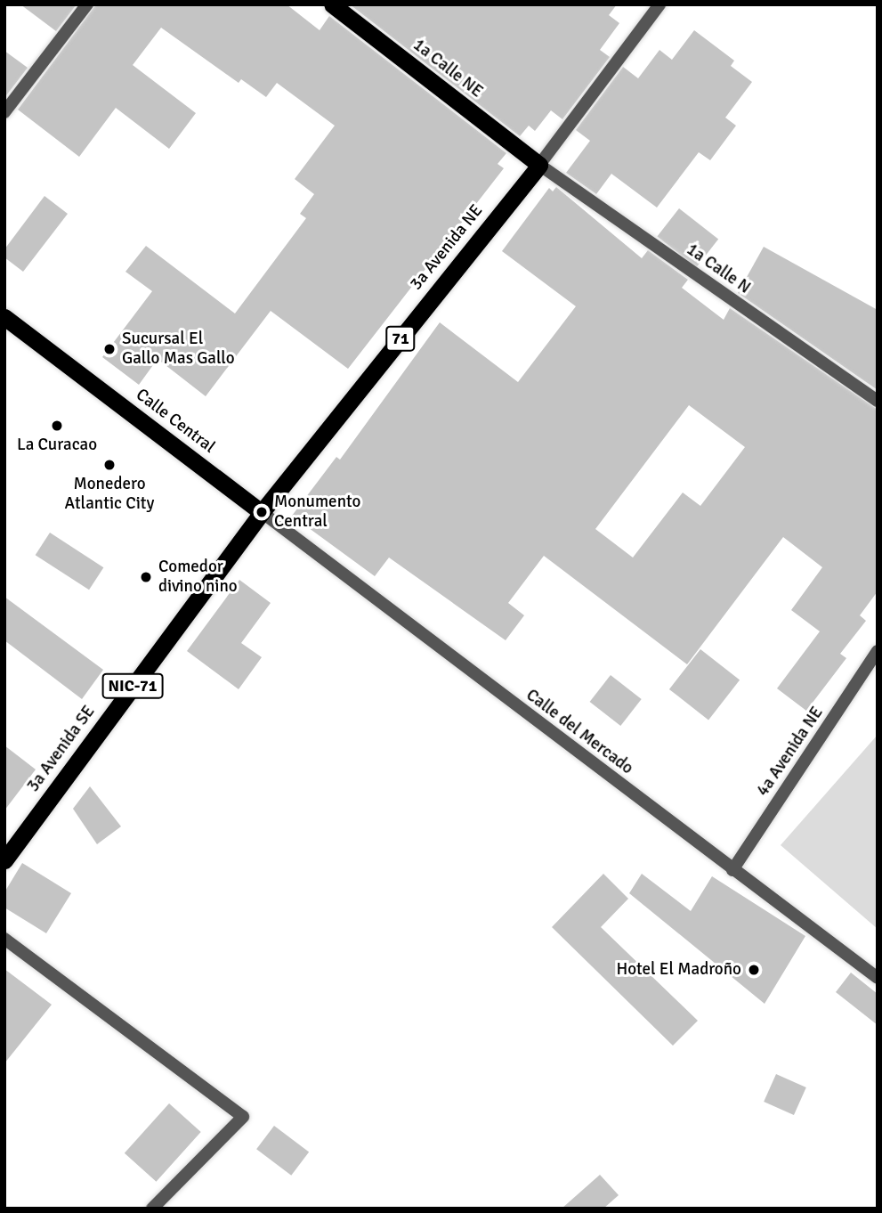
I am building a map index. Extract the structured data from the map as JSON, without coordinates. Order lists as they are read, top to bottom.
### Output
{
  "streets": {
    "highway": [
      "1a Calle NE",
      "3a Avenida NE",
      "71",
      "Calle Central",
      "NIC-71",
      "3a Avenida SE"
    ],
    "street": ["1a Calle N", "Calle del Mercado", "4a Avenida NE"]
  },
  "crossings": [
    ["1a Calle NE", "3a Avenida NE"],
    ["1a Calle NE", "1a Calle N"],
    ["3a Avenida NE", "1a Calle N"],
    ["3a Avenida NE", "Calle Central"],
    ["3a Avenida NE", "Calle del Mercado"],
    ["3a Avenida NE", "3a Avenida SE"],
    ["Calle Central", "Calle del Mercado"],
    ["Calle Central", "3a Avenida SE"],
    ["Calle del Mercado", "3a Avenida SE"],
    ["Calle del Mercado", "4a Avenida NE"]
  ],
  "places": [
    "Sucursal El Gallo Mas Gallo",
    "La Curacao",
    "Monedero Atlantic City",
    "Monumento Central",
    "Comedor divino nino",
    "Hotel El Madroño"
  ]
}
